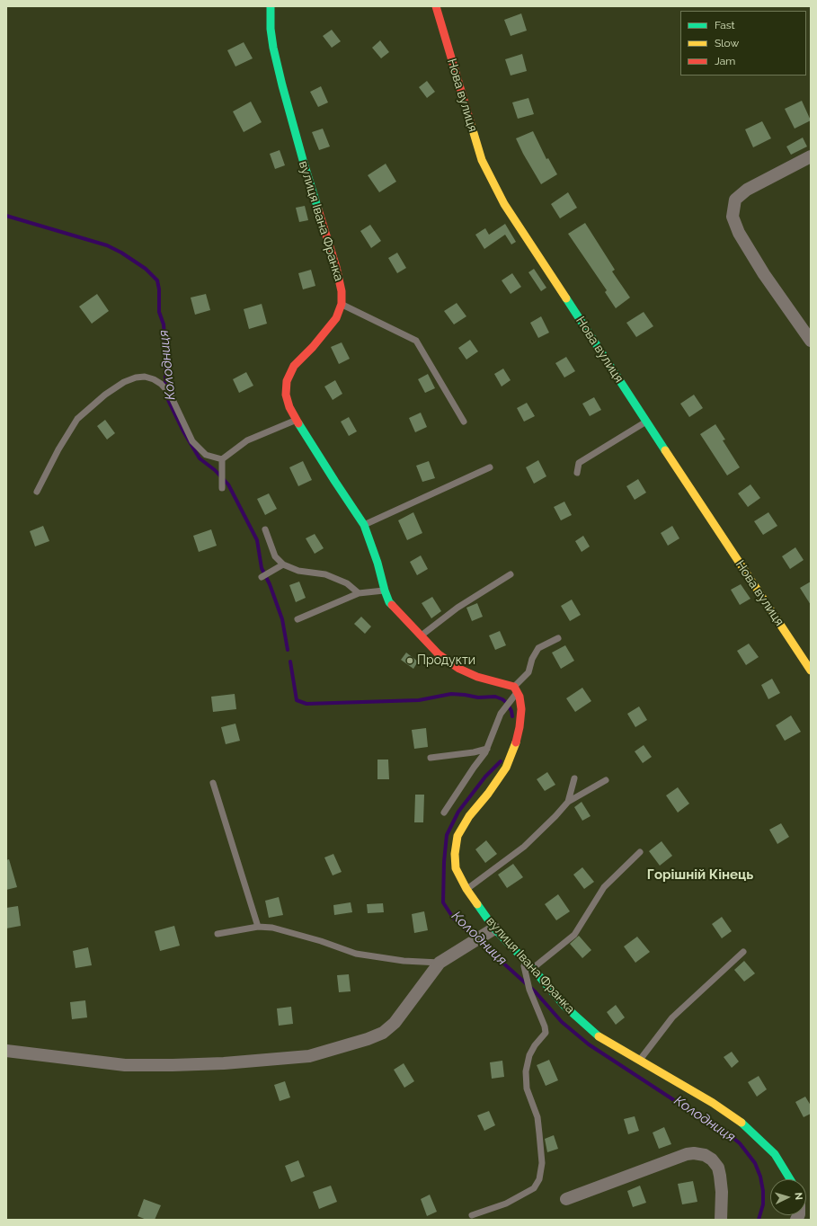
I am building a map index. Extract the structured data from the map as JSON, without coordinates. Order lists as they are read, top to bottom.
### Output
{
  "streets": {
    "street": ["Нова вулиця", "вулиця Івана Франка"]
  },
  "districts": ["Горішній Кінець"],
  "water": ["Колодниця"],
  "places": ["Продукти"],
  "legend": ["Fast", "Slow", "Jam"],
  "north": "right"
}
